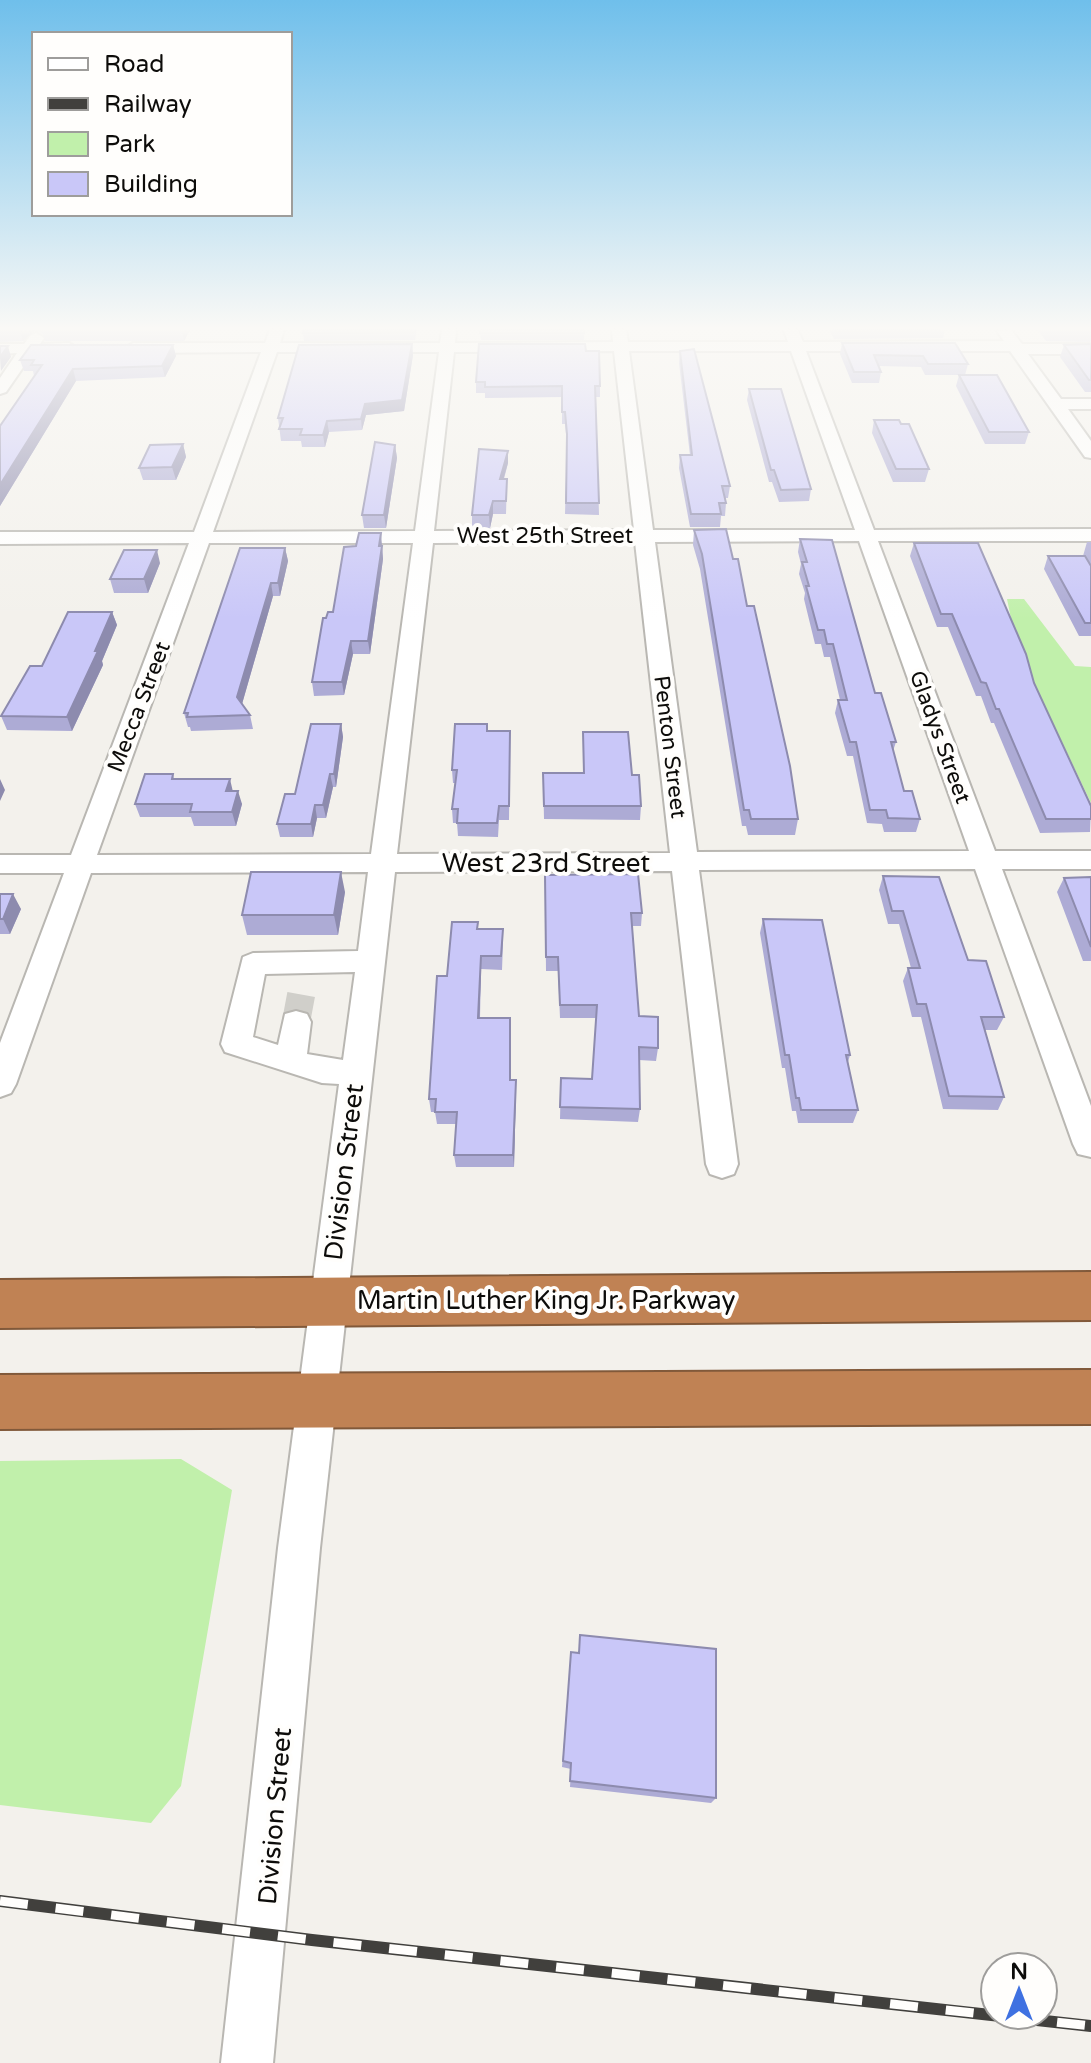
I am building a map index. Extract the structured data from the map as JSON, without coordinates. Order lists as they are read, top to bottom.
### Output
{
  "streets": {
    "highway": ["Martin Luther King Jr. Parkway"],
    "street": [
      "West 25th Street",
      "Mecca Street",
      "Gladys Street",
      "Penton Street",
      "West 23rd Street",
      "Division Street"
    ]
  },
  "crossings": [
    ["West 25th Street", "Mecca Street"],
    ["West 25th Street", "Gladys Street"],
    ["West 25th Street", "Penton Street"],
    ["West 25th Street", "Division Street"],
    ["Mecca Street", "West 23rd Street"],
    ["Gladys Street", "West 23rd Street"],
    ["Penton Street", "West 23rd Street"],
    ["West 23rd Street", "Division Street"],
    ["Division Street", "Martin Luther King Jr. Parkway"]
  ],
  "legend": [
    "Road",
    "Railway",
    "Park",
    "Building"
  ],
  "north": "top"
}
